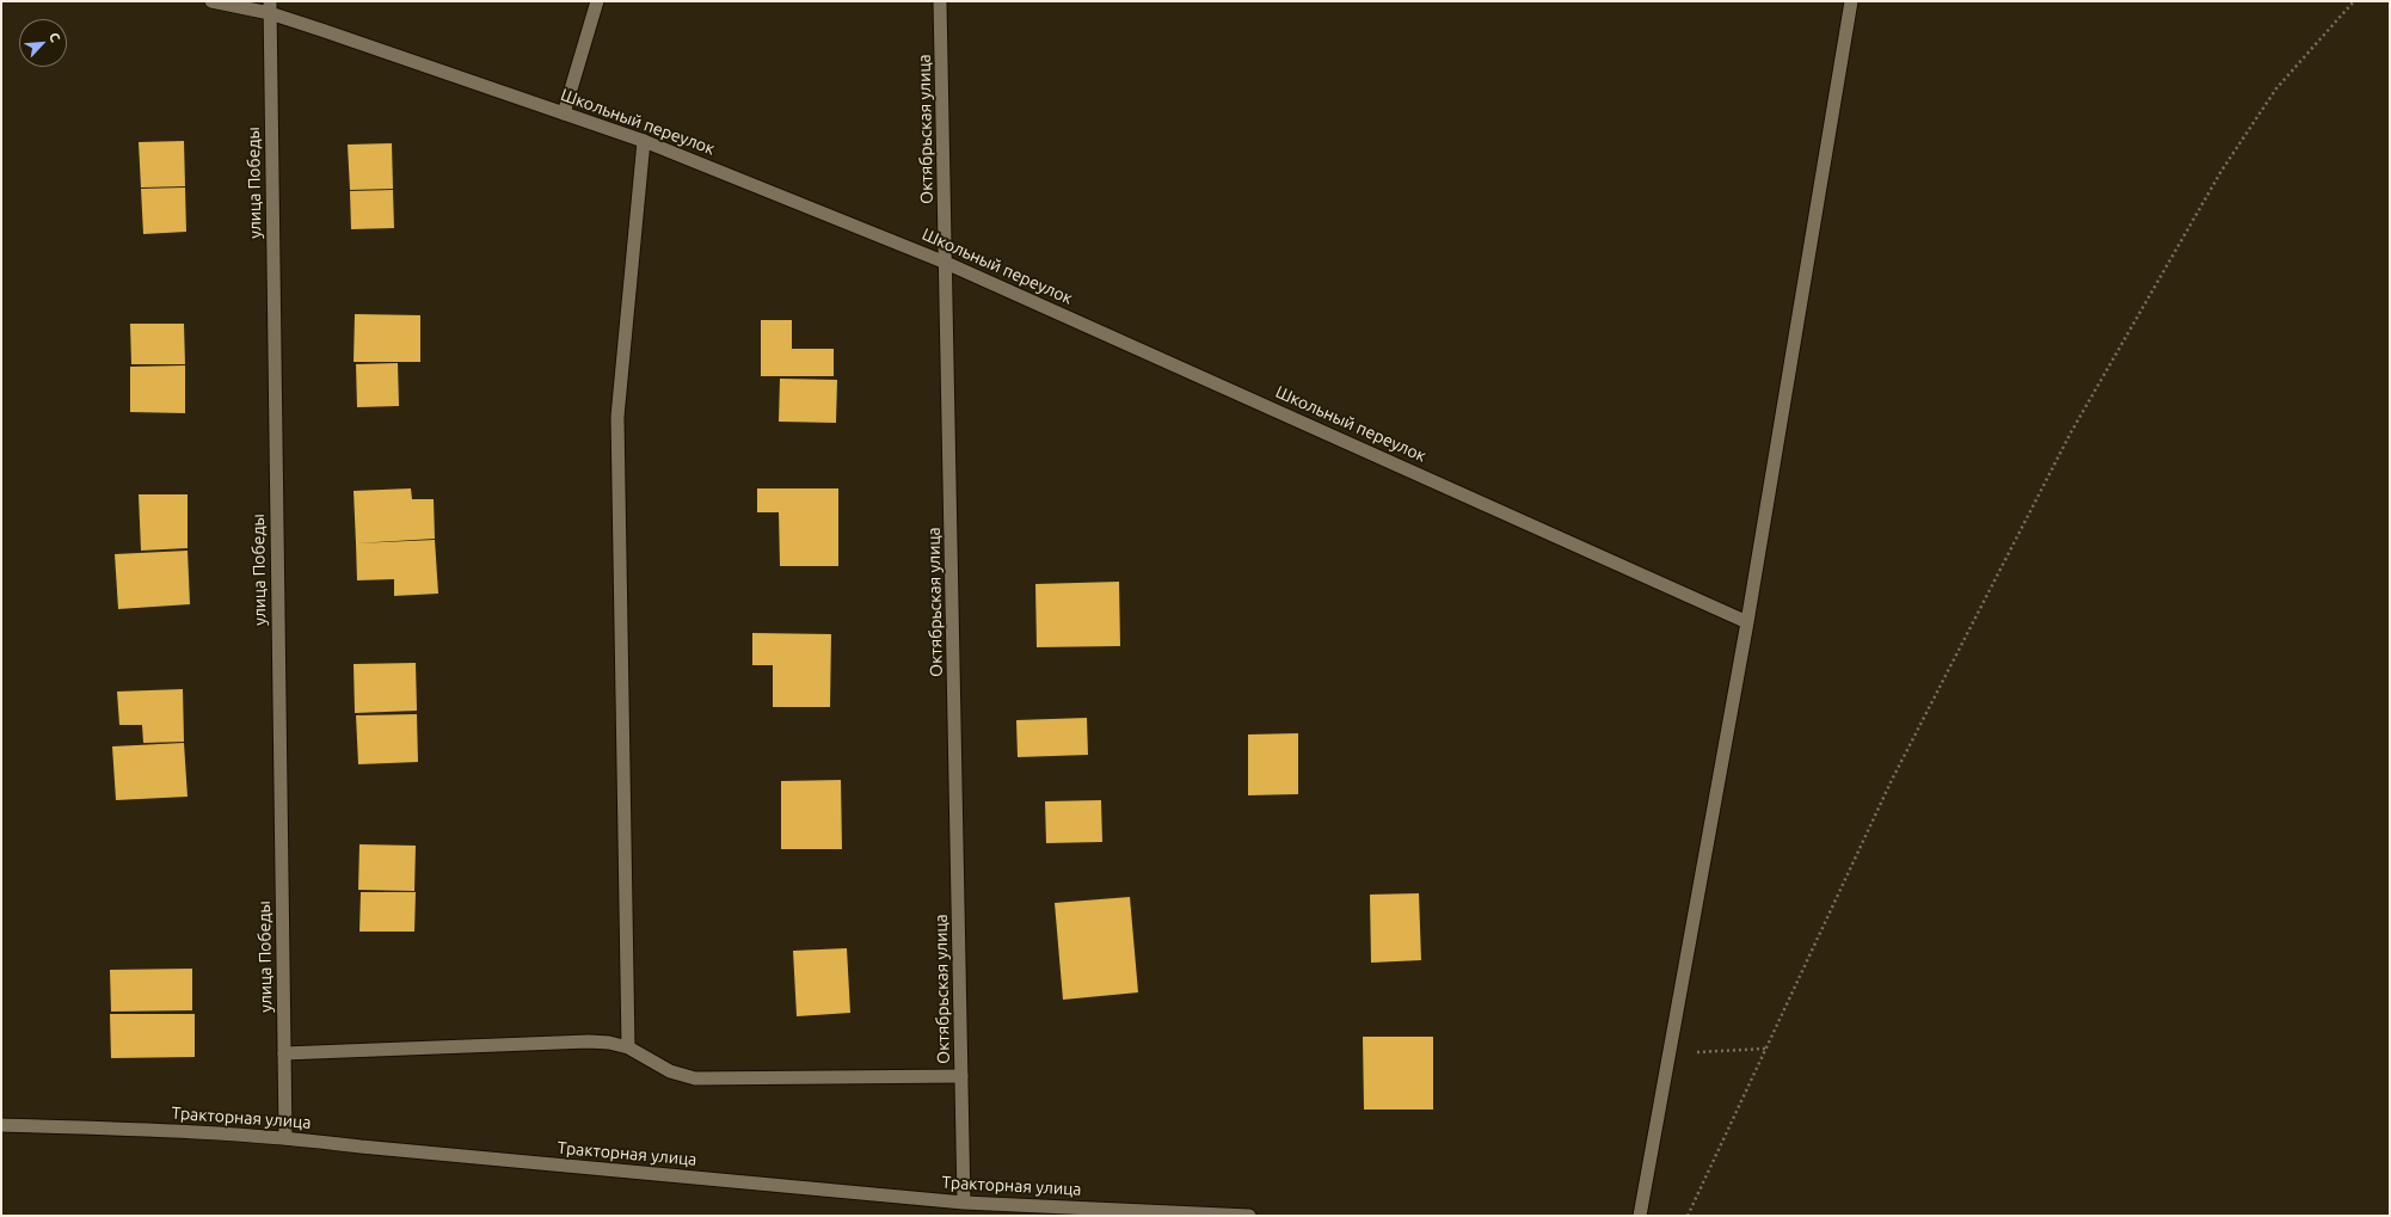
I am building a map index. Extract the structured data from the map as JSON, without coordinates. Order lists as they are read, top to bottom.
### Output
{
  "streets": {
    "street": [
      "Школьный переулок",
      "Октябрьская улица",
      "улица Победы",
      "Тракторная улица"
    ]
  },
  "crossings": [
    ["Школьный переулок", "Октябрьская улица"],
    ["Школьный переулок", "улица Победы"],
    ["Октябрьская улица", "Тракторная улица"],
    ["улица Победы", "Тракторная улица"]
  ],
  "north": "top right"
}
